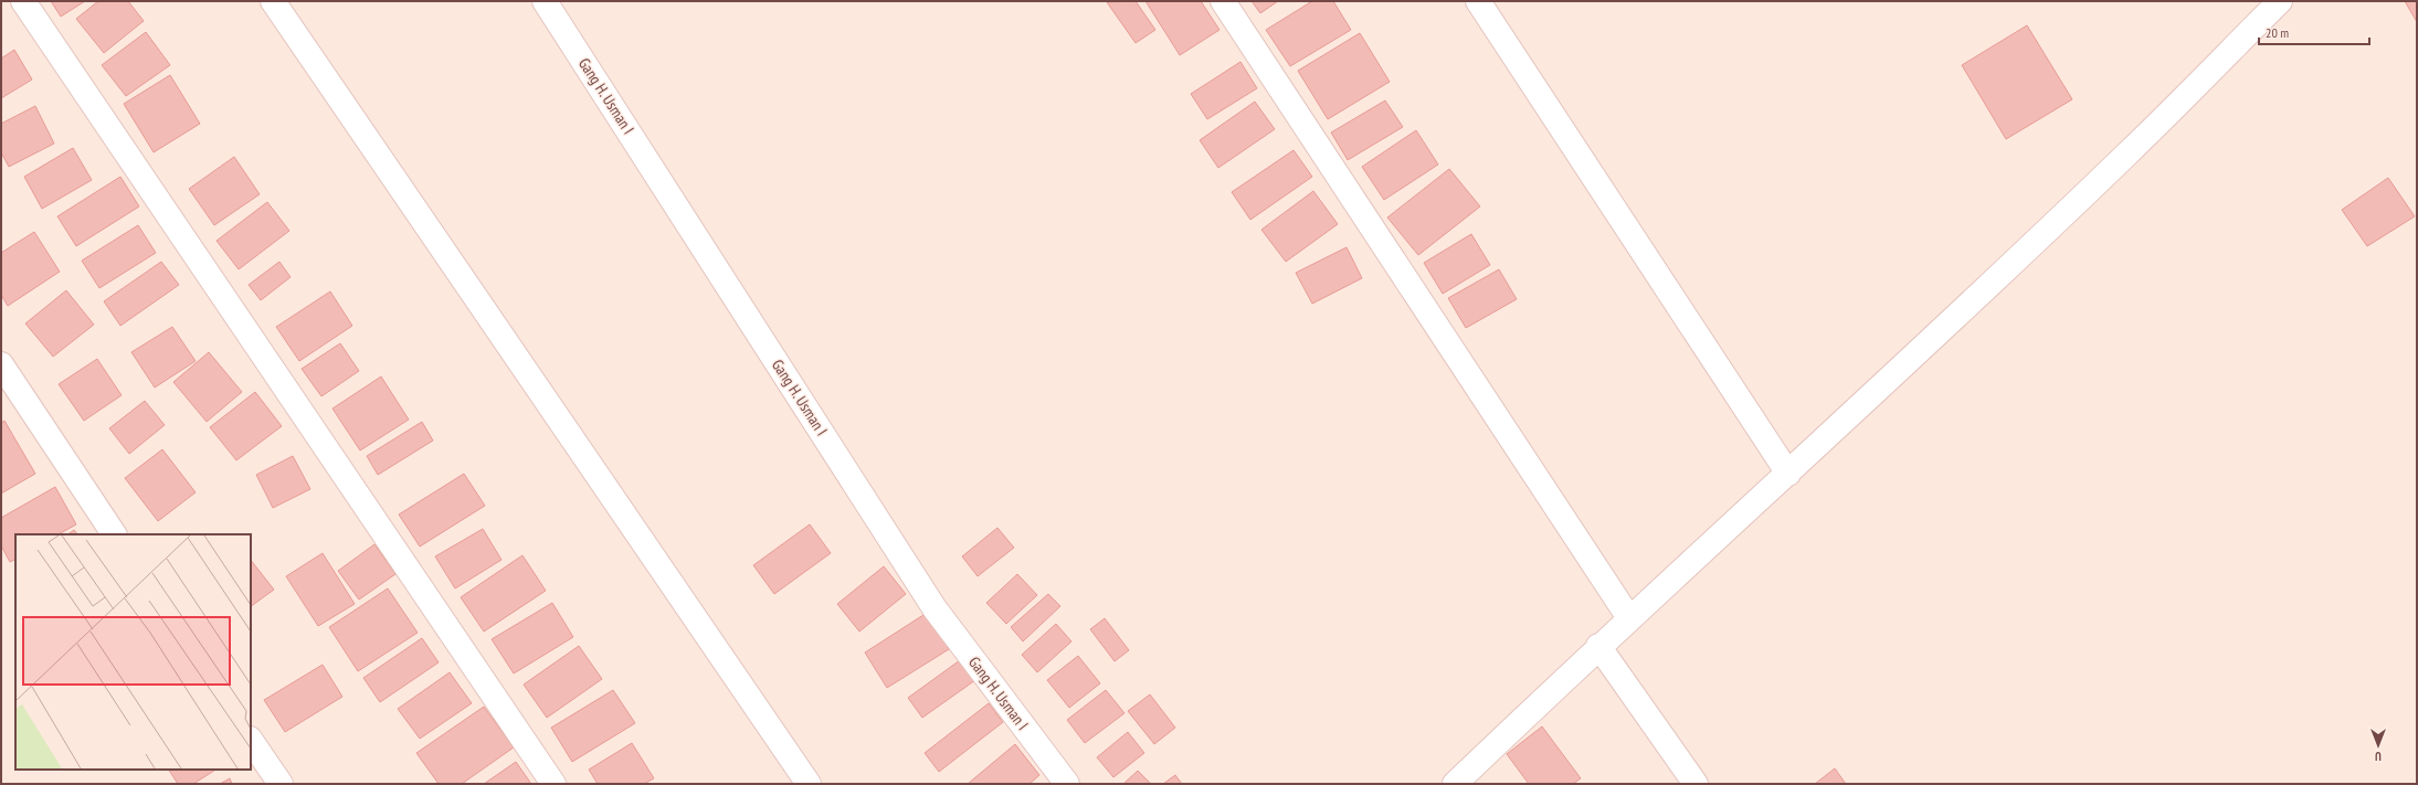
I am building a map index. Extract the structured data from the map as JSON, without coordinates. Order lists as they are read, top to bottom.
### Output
{
  "streets": {
    "street": ["Gang H. Usman I"]
  },
  "scale_bar": "20 m",
  "north": "bottom"
}
